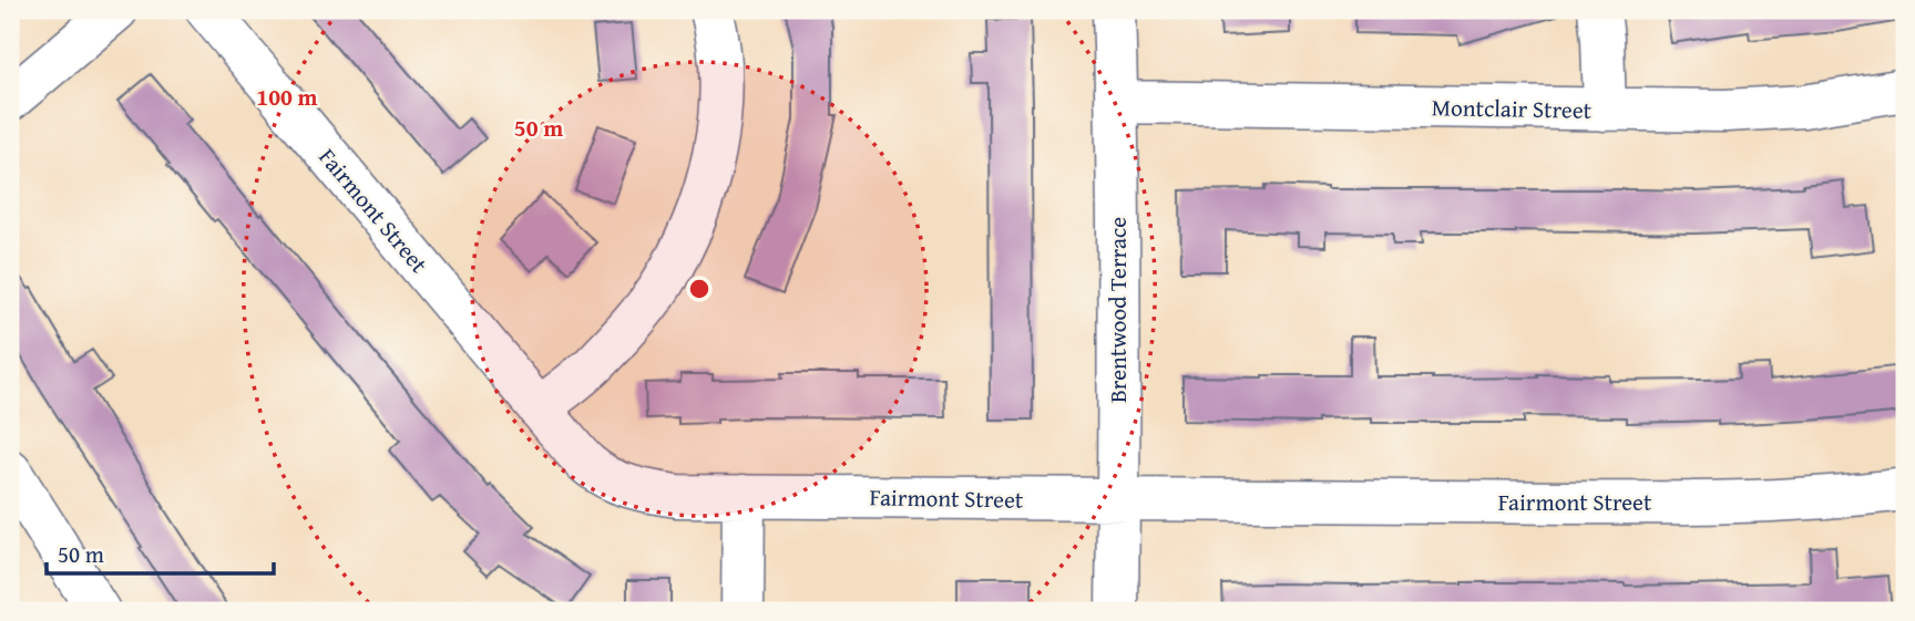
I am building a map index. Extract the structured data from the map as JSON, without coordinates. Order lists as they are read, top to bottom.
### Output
{
  "streets": {
    "street": ["Montclair Street", "Fairmont Street", "Brentwood Terrace"]
  },
  "crossings": [
    ["Montclair Street", "Brentwood Terrace"],
    ["Fairmont Street", "Brentwood Terrace"]
  ],
  "scale_bar": "50 m",
  "rings": ["100 m", "50 m"]
}
